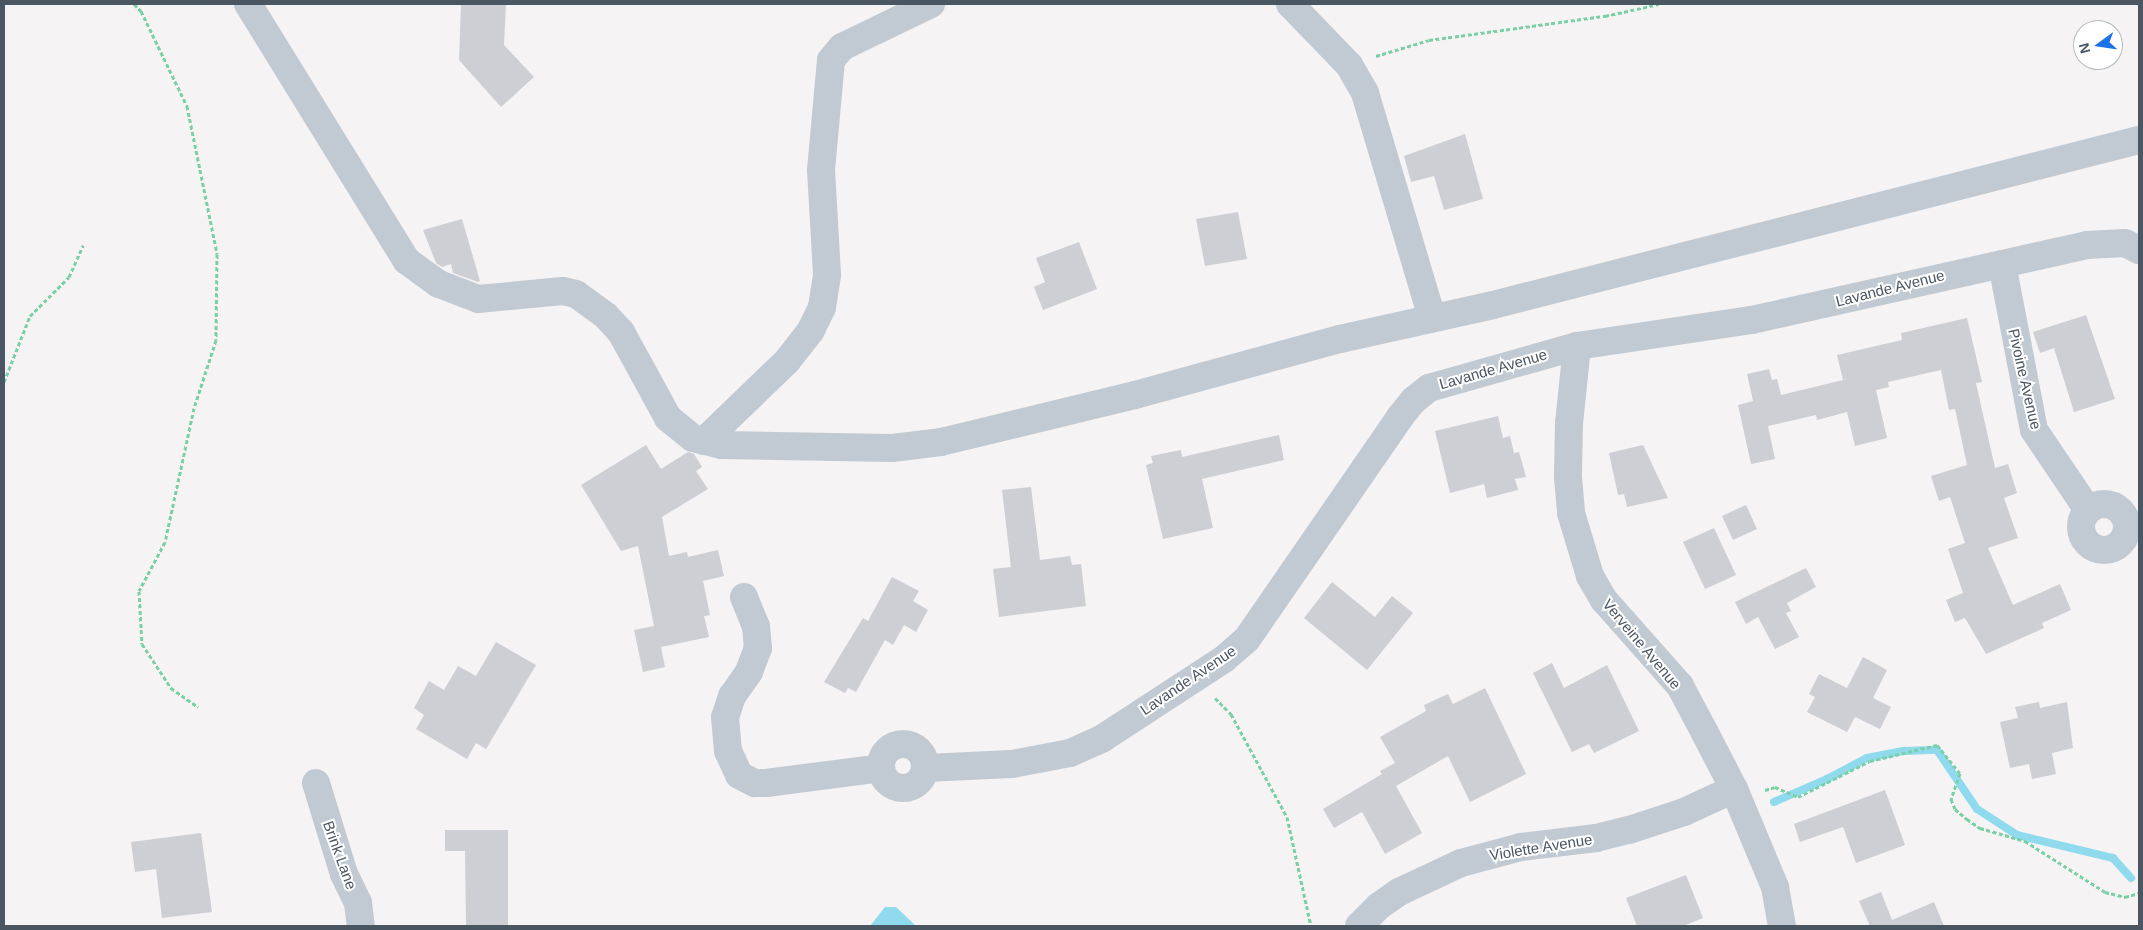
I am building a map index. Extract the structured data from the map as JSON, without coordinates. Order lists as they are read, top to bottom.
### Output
{
  "streets": {
    "street": [
      "Lavande Avenue",
      "Pivoine Avenue",
      "Verveine Avenue",
      "Violette Avenue",
      "Brink Lane"
    ]
  },
  "crossings": [
    ["Lavande Avenue", "Pivoine Avenue"],
    ["Lavande Avenue", "Verveine Avenue"],
    ["Verveine Avenue", "Violette Avenue"]
  ],
  "north": "left"
}
